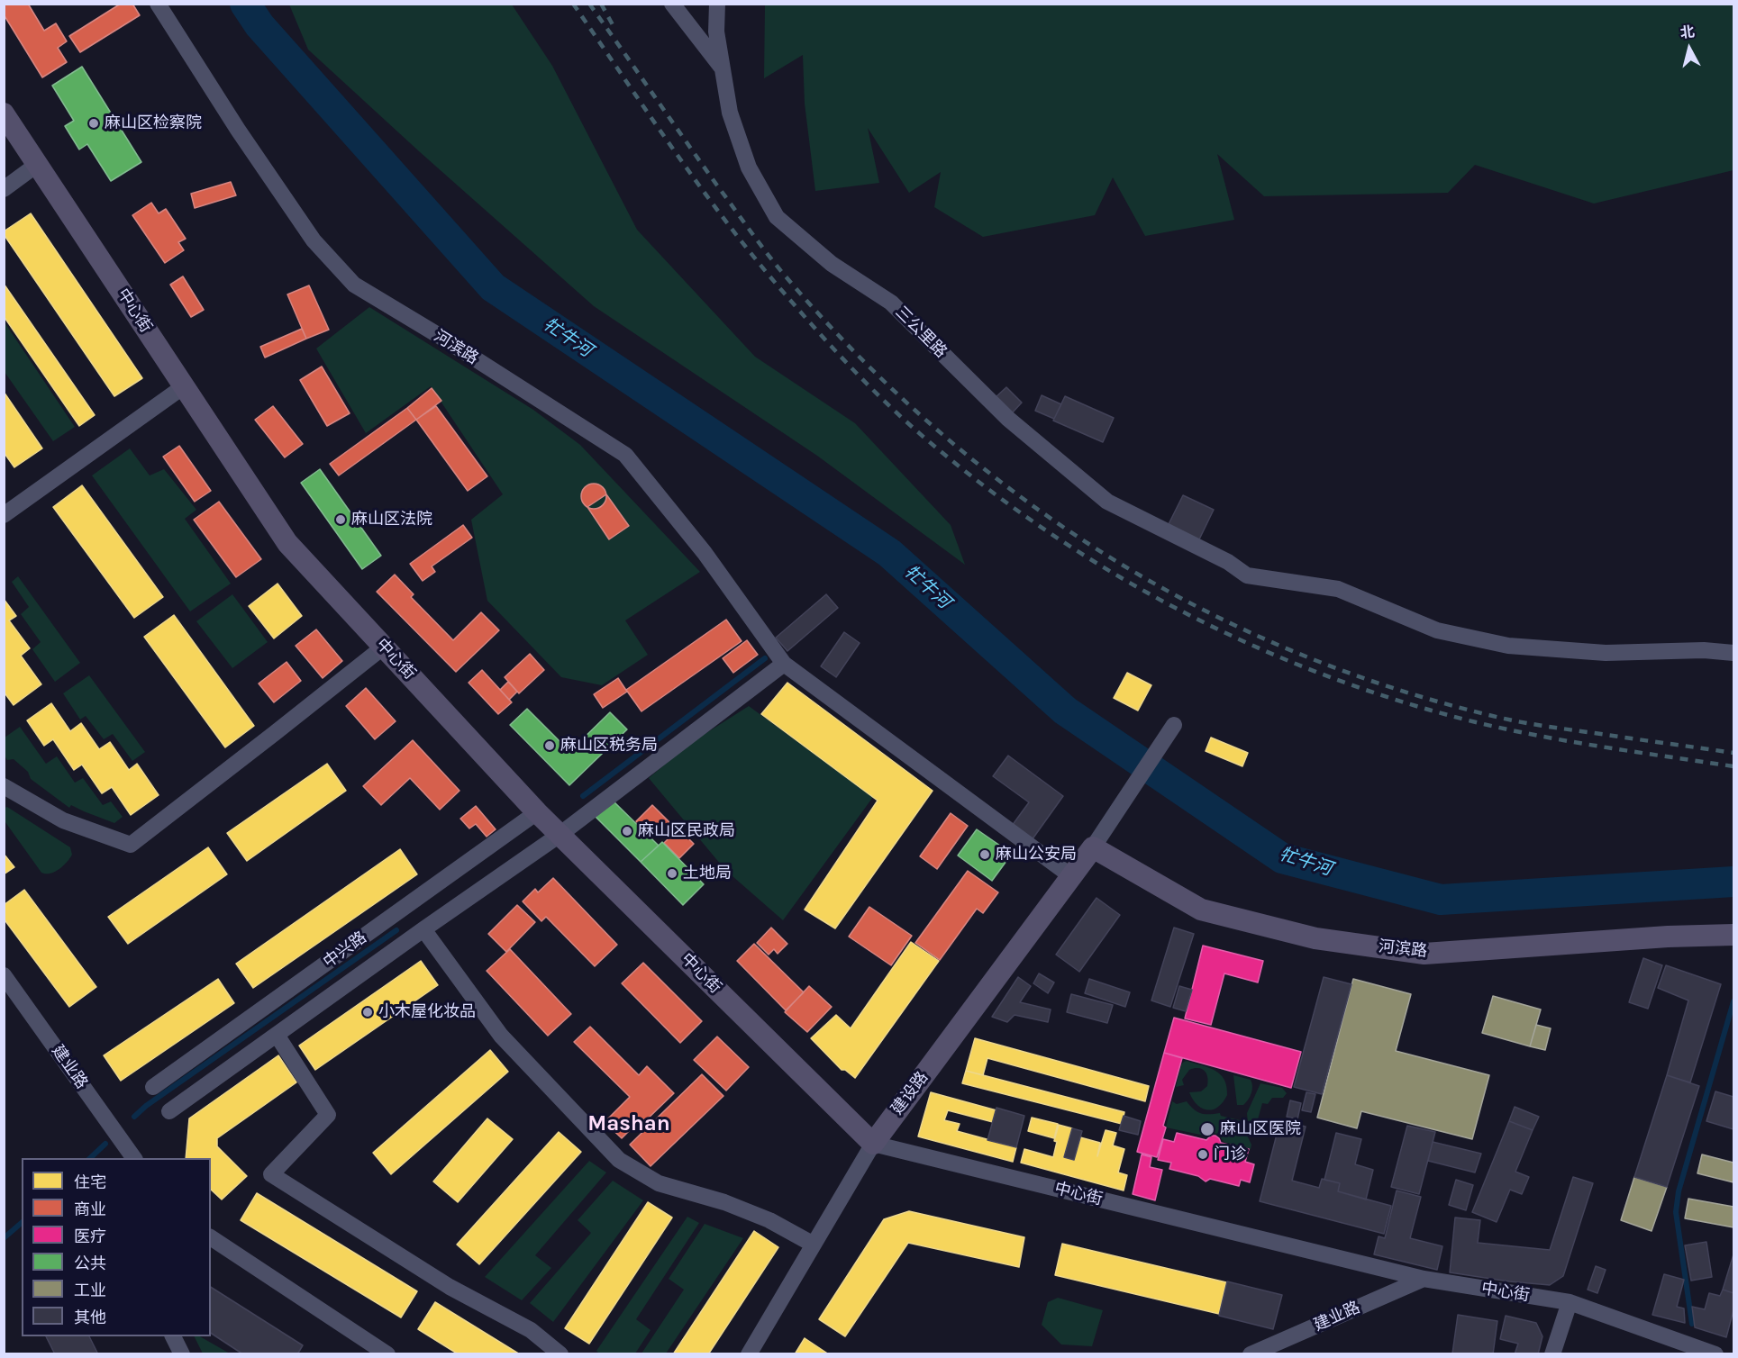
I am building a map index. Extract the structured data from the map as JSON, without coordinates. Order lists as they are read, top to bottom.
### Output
{
  "streets": {
    "main road": ["中心街", "河滨路", "建设路"],
    "street": ["三公里路", "中兴路", "建业路"]
  },
  "crossings": [
    ["中心街", "中兴路"],
    ["中心街", "建业路"],
    ["中心街", "建设路"],
    ["河滨路", "建设路"]
  ],
  "districts": ["Mashan"],
  "water": ["牤牛河"],
  "places": [
    "麻山区检察院",
    "麻山区法院",
    "麻山区税务局",
    "麻山区民政局",
    "麻山公安局",
    "土地局",
    "小木屋化妆品",
    "麻山区医院",
    "门诊"
  ],
  "legend": [
    "住宅",
    "商业",
    "医疗",
    "公共",
    "工业",
    "其他"
  ],
  "north": "top"
}
